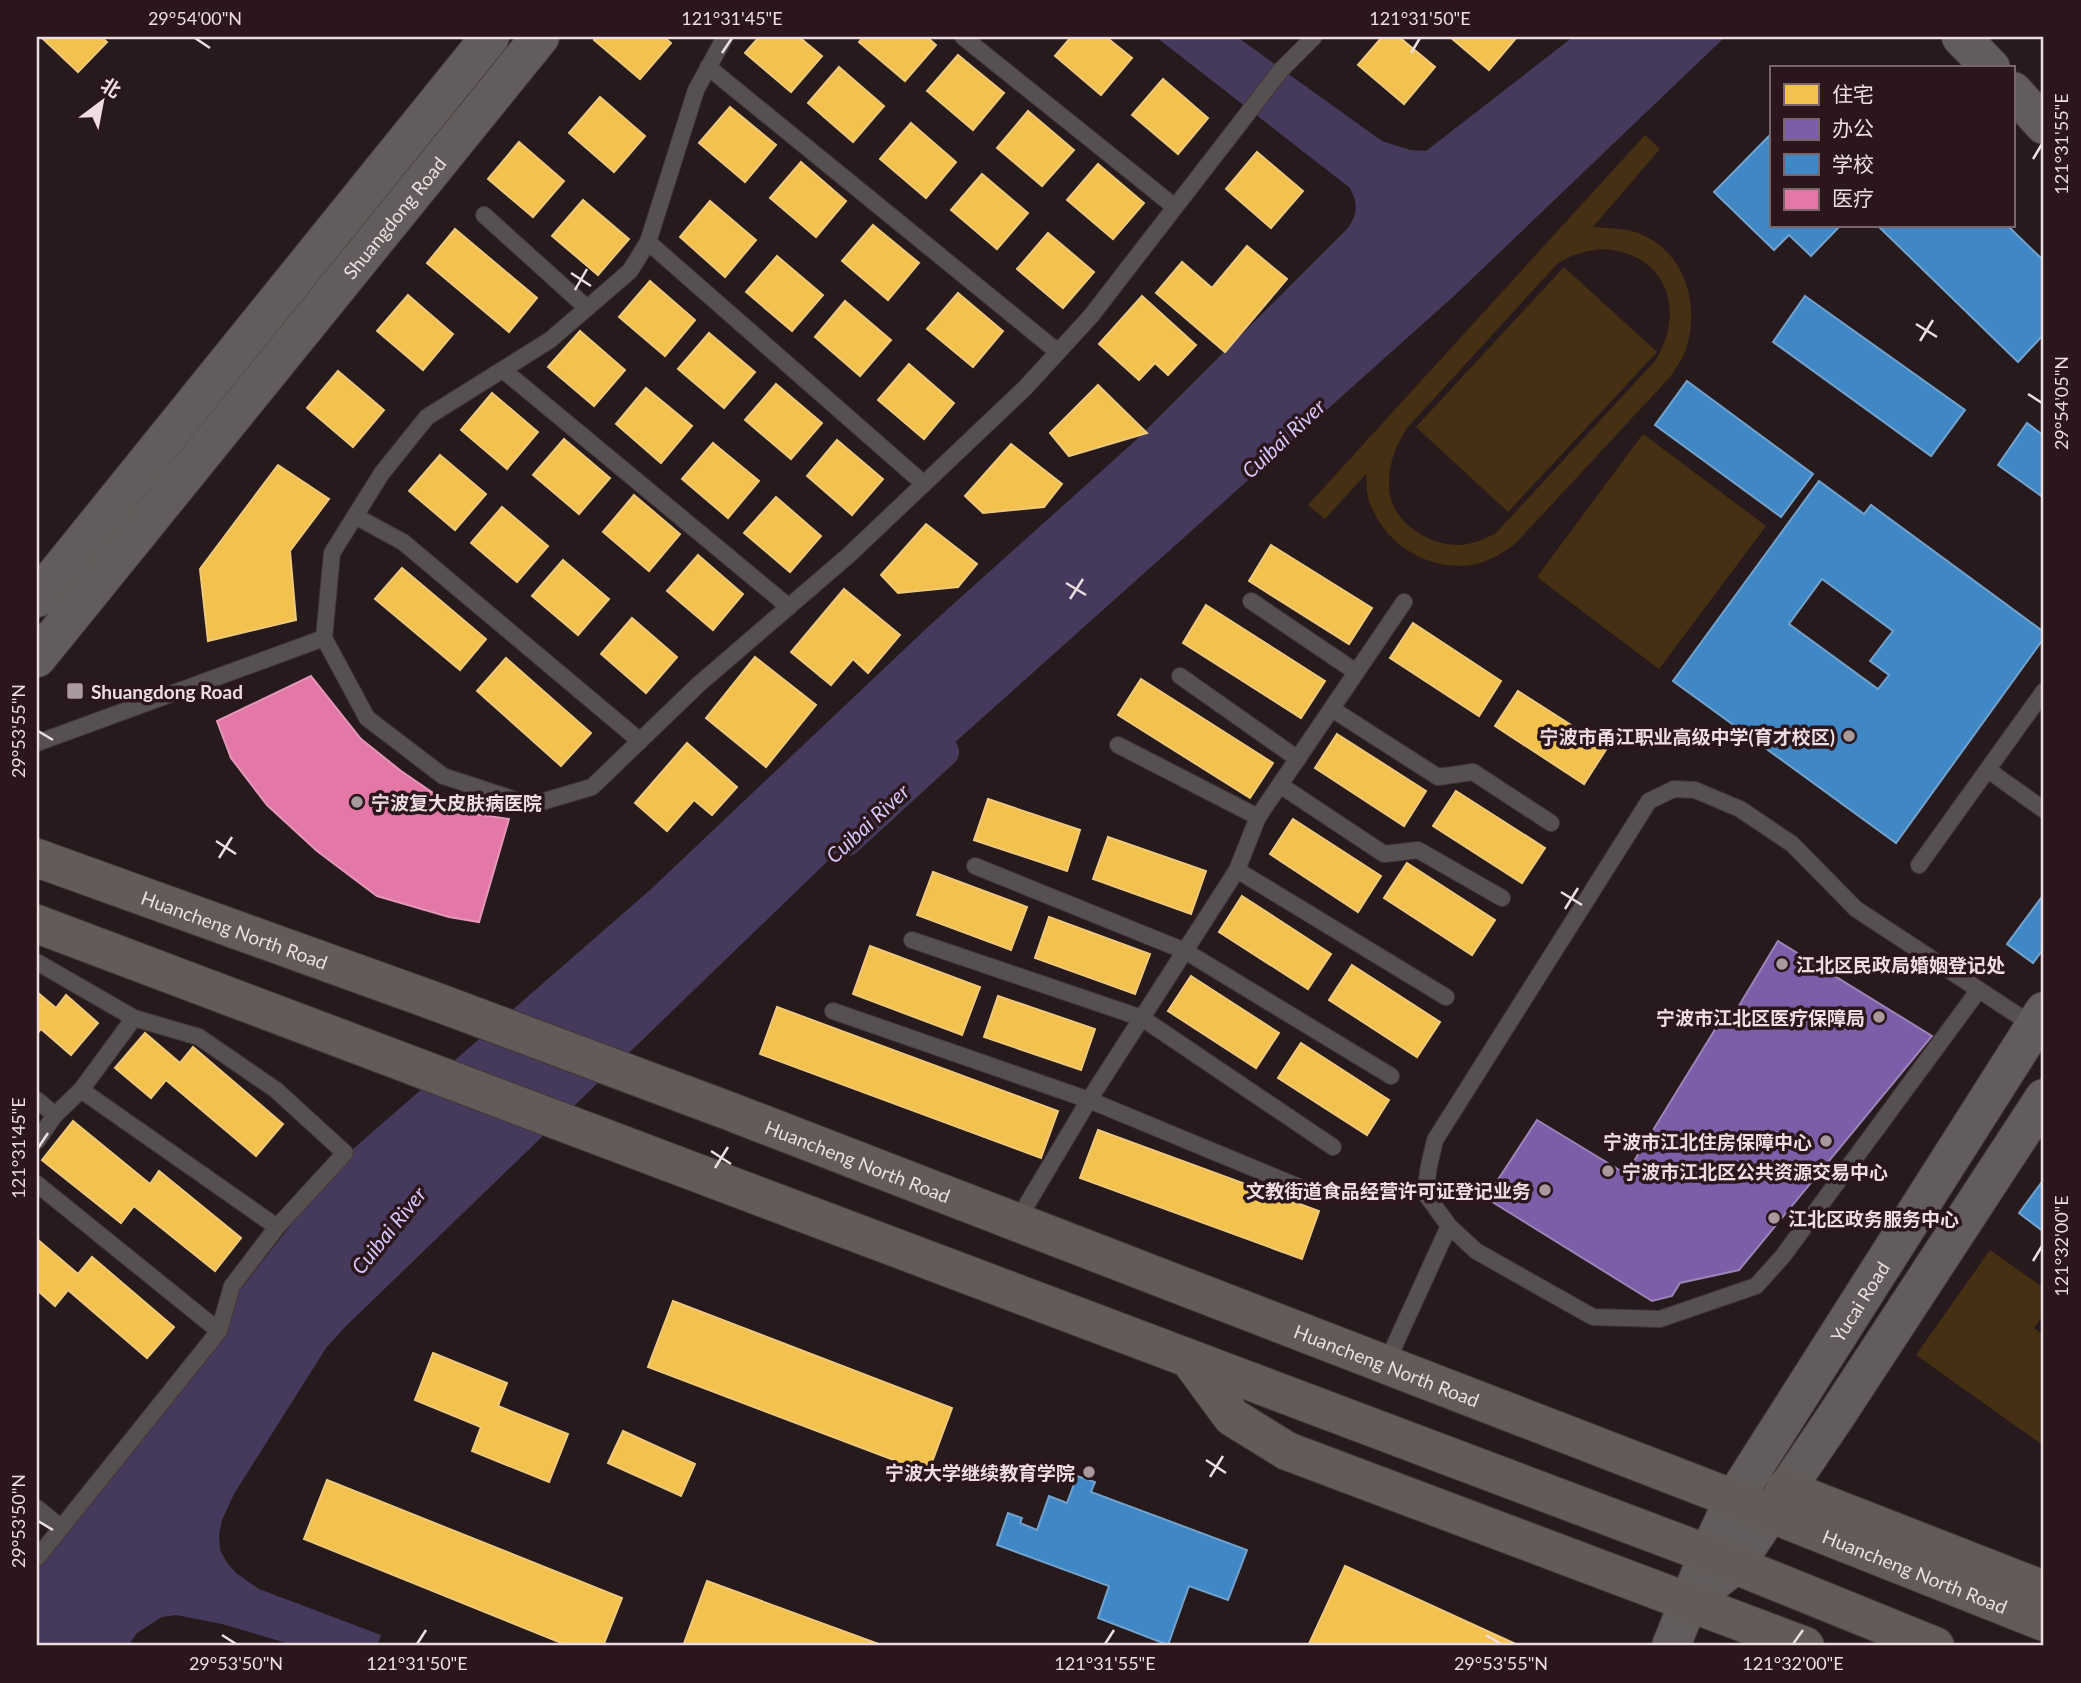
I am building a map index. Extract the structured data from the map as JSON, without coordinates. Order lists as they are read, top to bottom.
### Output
{
  "streets": {
    "main road": ["Shuangdong Road", "Huancheng North Road", "Yucai Road"]
  },
  "crossings": [
    ["Huancheng North Road", "Yucai Road"]
  ],
  "water": ["Cuibai River"],
  "places": {
    "transit": ["Shuangdong Road"],
    "other": [
      "宁波市甬江职业高级中学(育才校区)",
      "宁波复大皮肤病医院",
      "江北区民政局婚姻登记处",
      "宁波市江北区医疗保障局",
      "宁波市江北住房保障中心",
      "宁波市江北区公共资源交易中心",
      "文教街道食品经营许可证登记业务",
      "江北区政务服务中心",
      "宁波大学继续教育学院"
    ]
  },
  "legend": [
    "住宅",
    "办公",
    "学校",
    "医疗"
  ],
  "north": "top right",
  "coordinates": [
    "29°54'00\"N",
    "121°31'45\"E",
    "121°31'50\"E",
    "121°31'55\"E",
    "29°54'05\"N",
    "29°53'55\"N",
    "121°32'00\"E",
    "29°53'50\"N"
  ]
}
